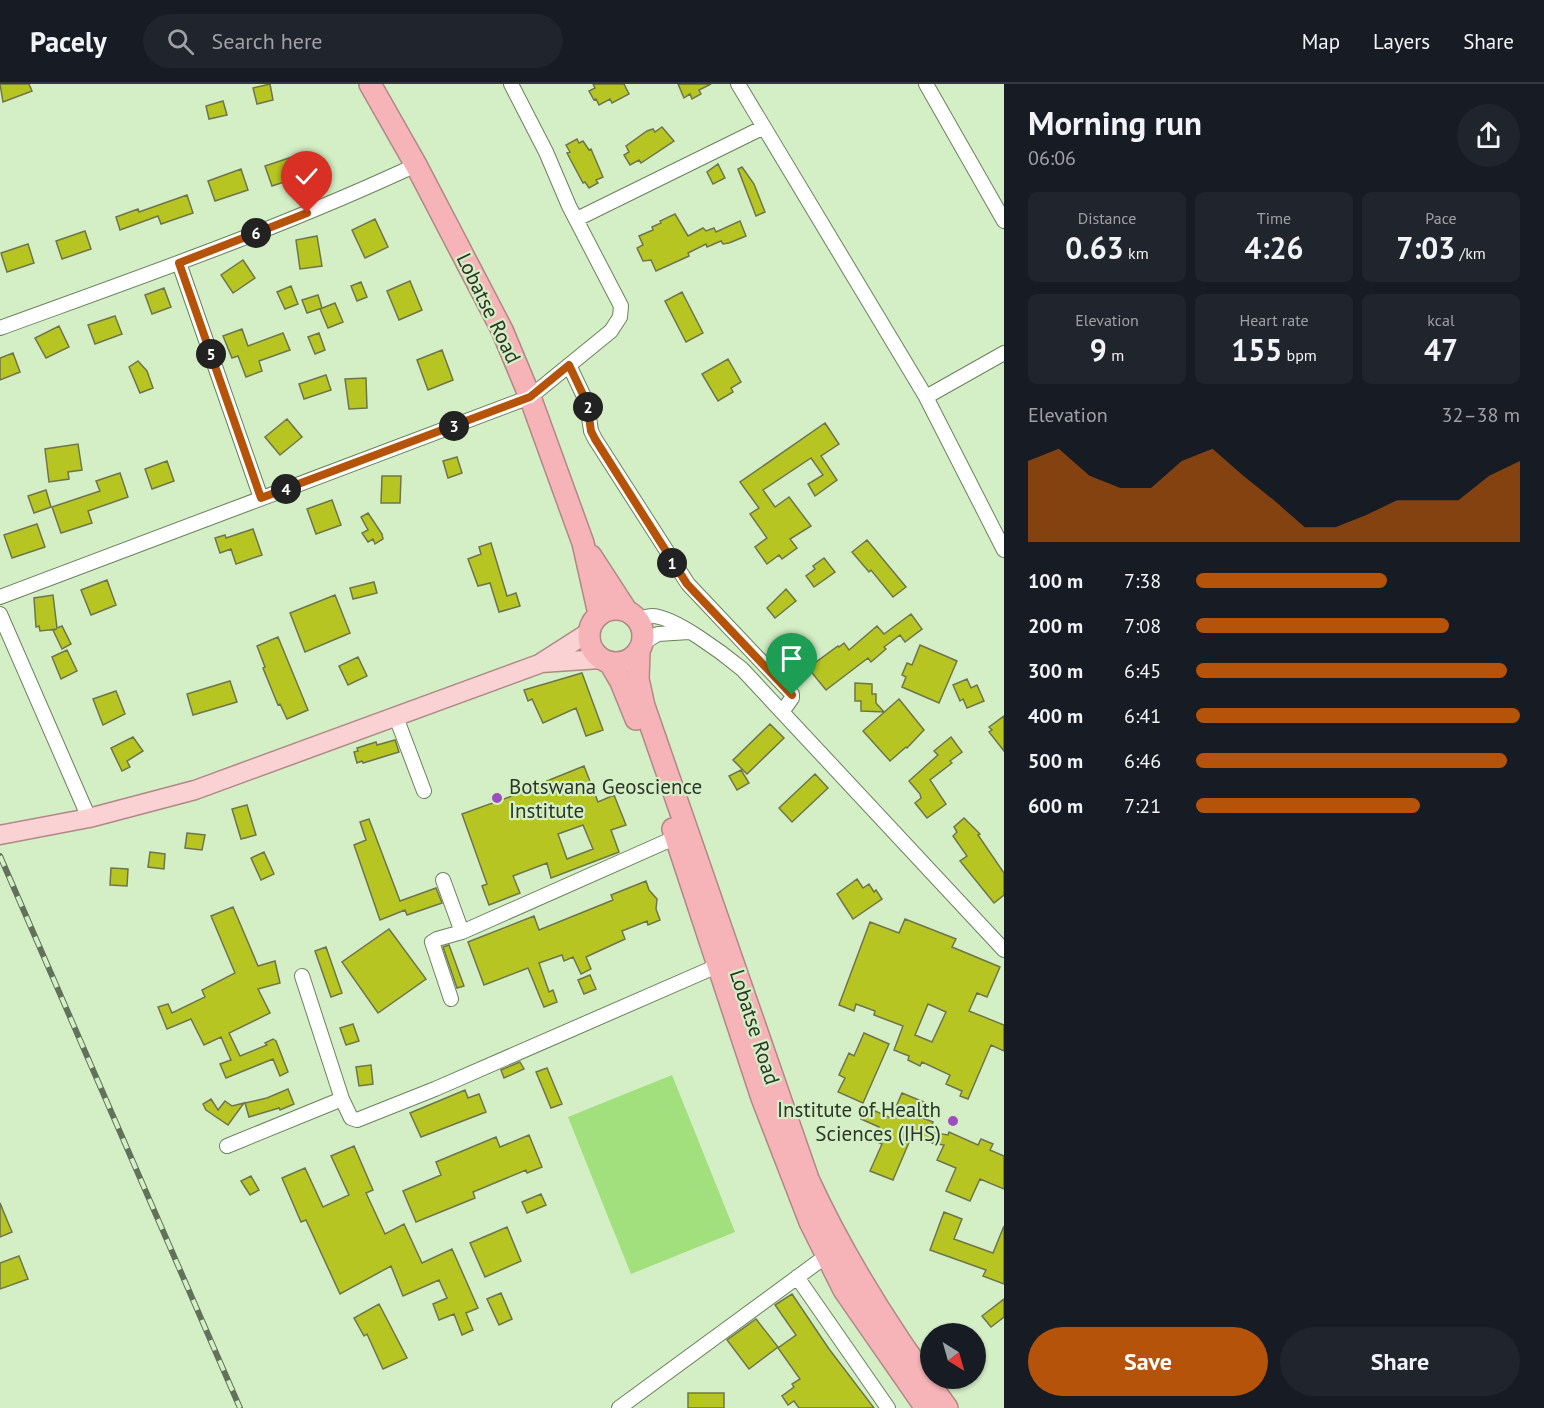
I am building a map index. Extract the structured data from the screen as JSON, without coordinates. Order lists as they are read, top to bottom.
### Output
{
  "streets": {
    "highway": ["Lobatse Road"]
  },
  "places": ["Botswana Geoscience Institute", "Institute of Health Sciences (IHS)"],
  "north": "bottom right",
  "page": {
    "header": "Pacely",
    "search": "Search here",
    "nav": ["Map", "Layers", "Share"],
    "heading": ["Morning run", "06:06"],
    "stats": [
      ["Distance", "0.63 km"],
      ["Time", "4:26"],
      ["Pace", "7:03 /km"],
      ["Elevation", "9 m"],
      ["Heart rate", "155 bpm"],
      ["kcal", "47"]
    ],
    "pins": [
      "6",
      "5",
      "2",
      "3",
      "4",
      "1"
    ],
    "chart": ["Elevation", "32–38 m"],
    "list": [
      {
        "name": "100 m",
        "note": "7:38"
      },
      {
        "name": "200 m",
        "note": "7:08"
      },
      {
        "name": "300 m",
        "note": "6:45"
      },
      {
        "name": "400 m",
        "note": "6:41"
      },
      {
        "name": "500 m",
        "note": "6:46"
      },
      {
        "name": "600 m",
        "note": "7:21"
      }
    ],
    "buttons": ["Save", "Share"]
  }
}
